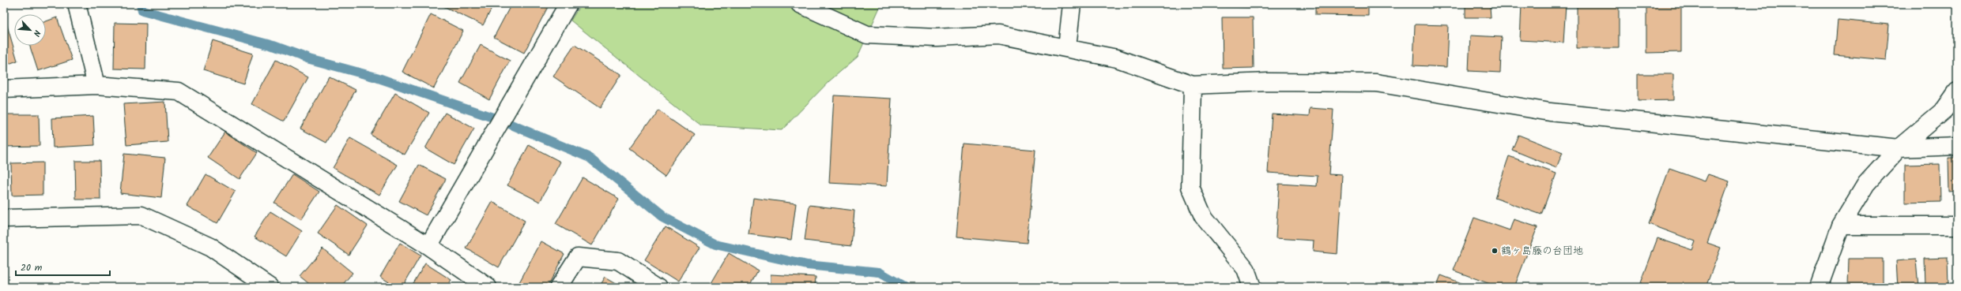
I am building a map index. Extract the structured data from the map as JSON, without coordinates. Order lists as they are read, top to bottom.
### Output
{
  "places": ["鶴ヶ島藤の台団地"],
  "scale_bar": "20 m",
  "north": "bottom right"
}
